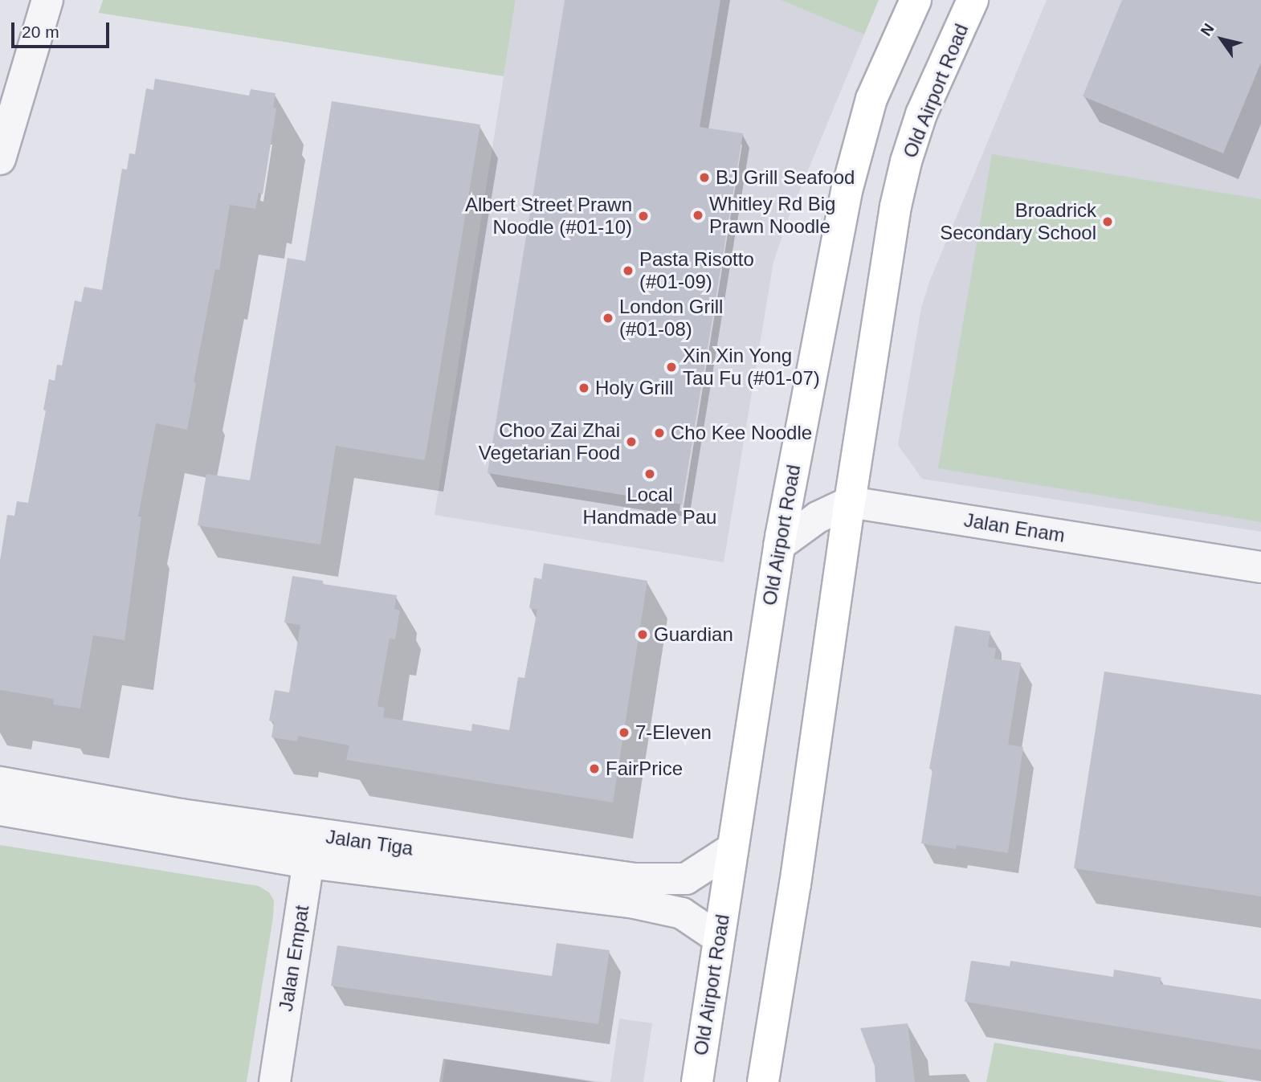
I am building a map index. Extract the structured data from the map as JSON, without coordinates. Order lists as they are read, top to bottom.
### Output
{
  "streets": {
    "main road": ["Old Airport Road"],
    "street": ["Jalan Enam", "Jalan Tiga", "Jalan Empat"]
  },
  "crossings": [
    ["Old Airport Road", "Jalan Enam"],
    ["Old Airport Road", "Jalan Tiga"],
    ["Jalan Tiga", "Jalan Empat"]
  ],
  "places": [
    "BJ Grill Seafood",
    "Whitley Rd Big Prawn Noodle",
    "Albert Street Prawn Noodle (#01-10)",
    "Broadrick Secondary School",
    "Pasta Risotto (#01-09)",
    "London Grill (#01-08)",
    "Xin Xin Yong Tau Fu (#01-07)",
    "Holy Grill",
    "Cho Kee Noodle",
    "Choo Zai Zhai Vegetarian Food",
    "Local Handmade Pau",
    "Guardian",
    "7-Eleven",
    "FairPrice"
  ],
  "scale_bar": "20 m",
  "north": "top left"
}
